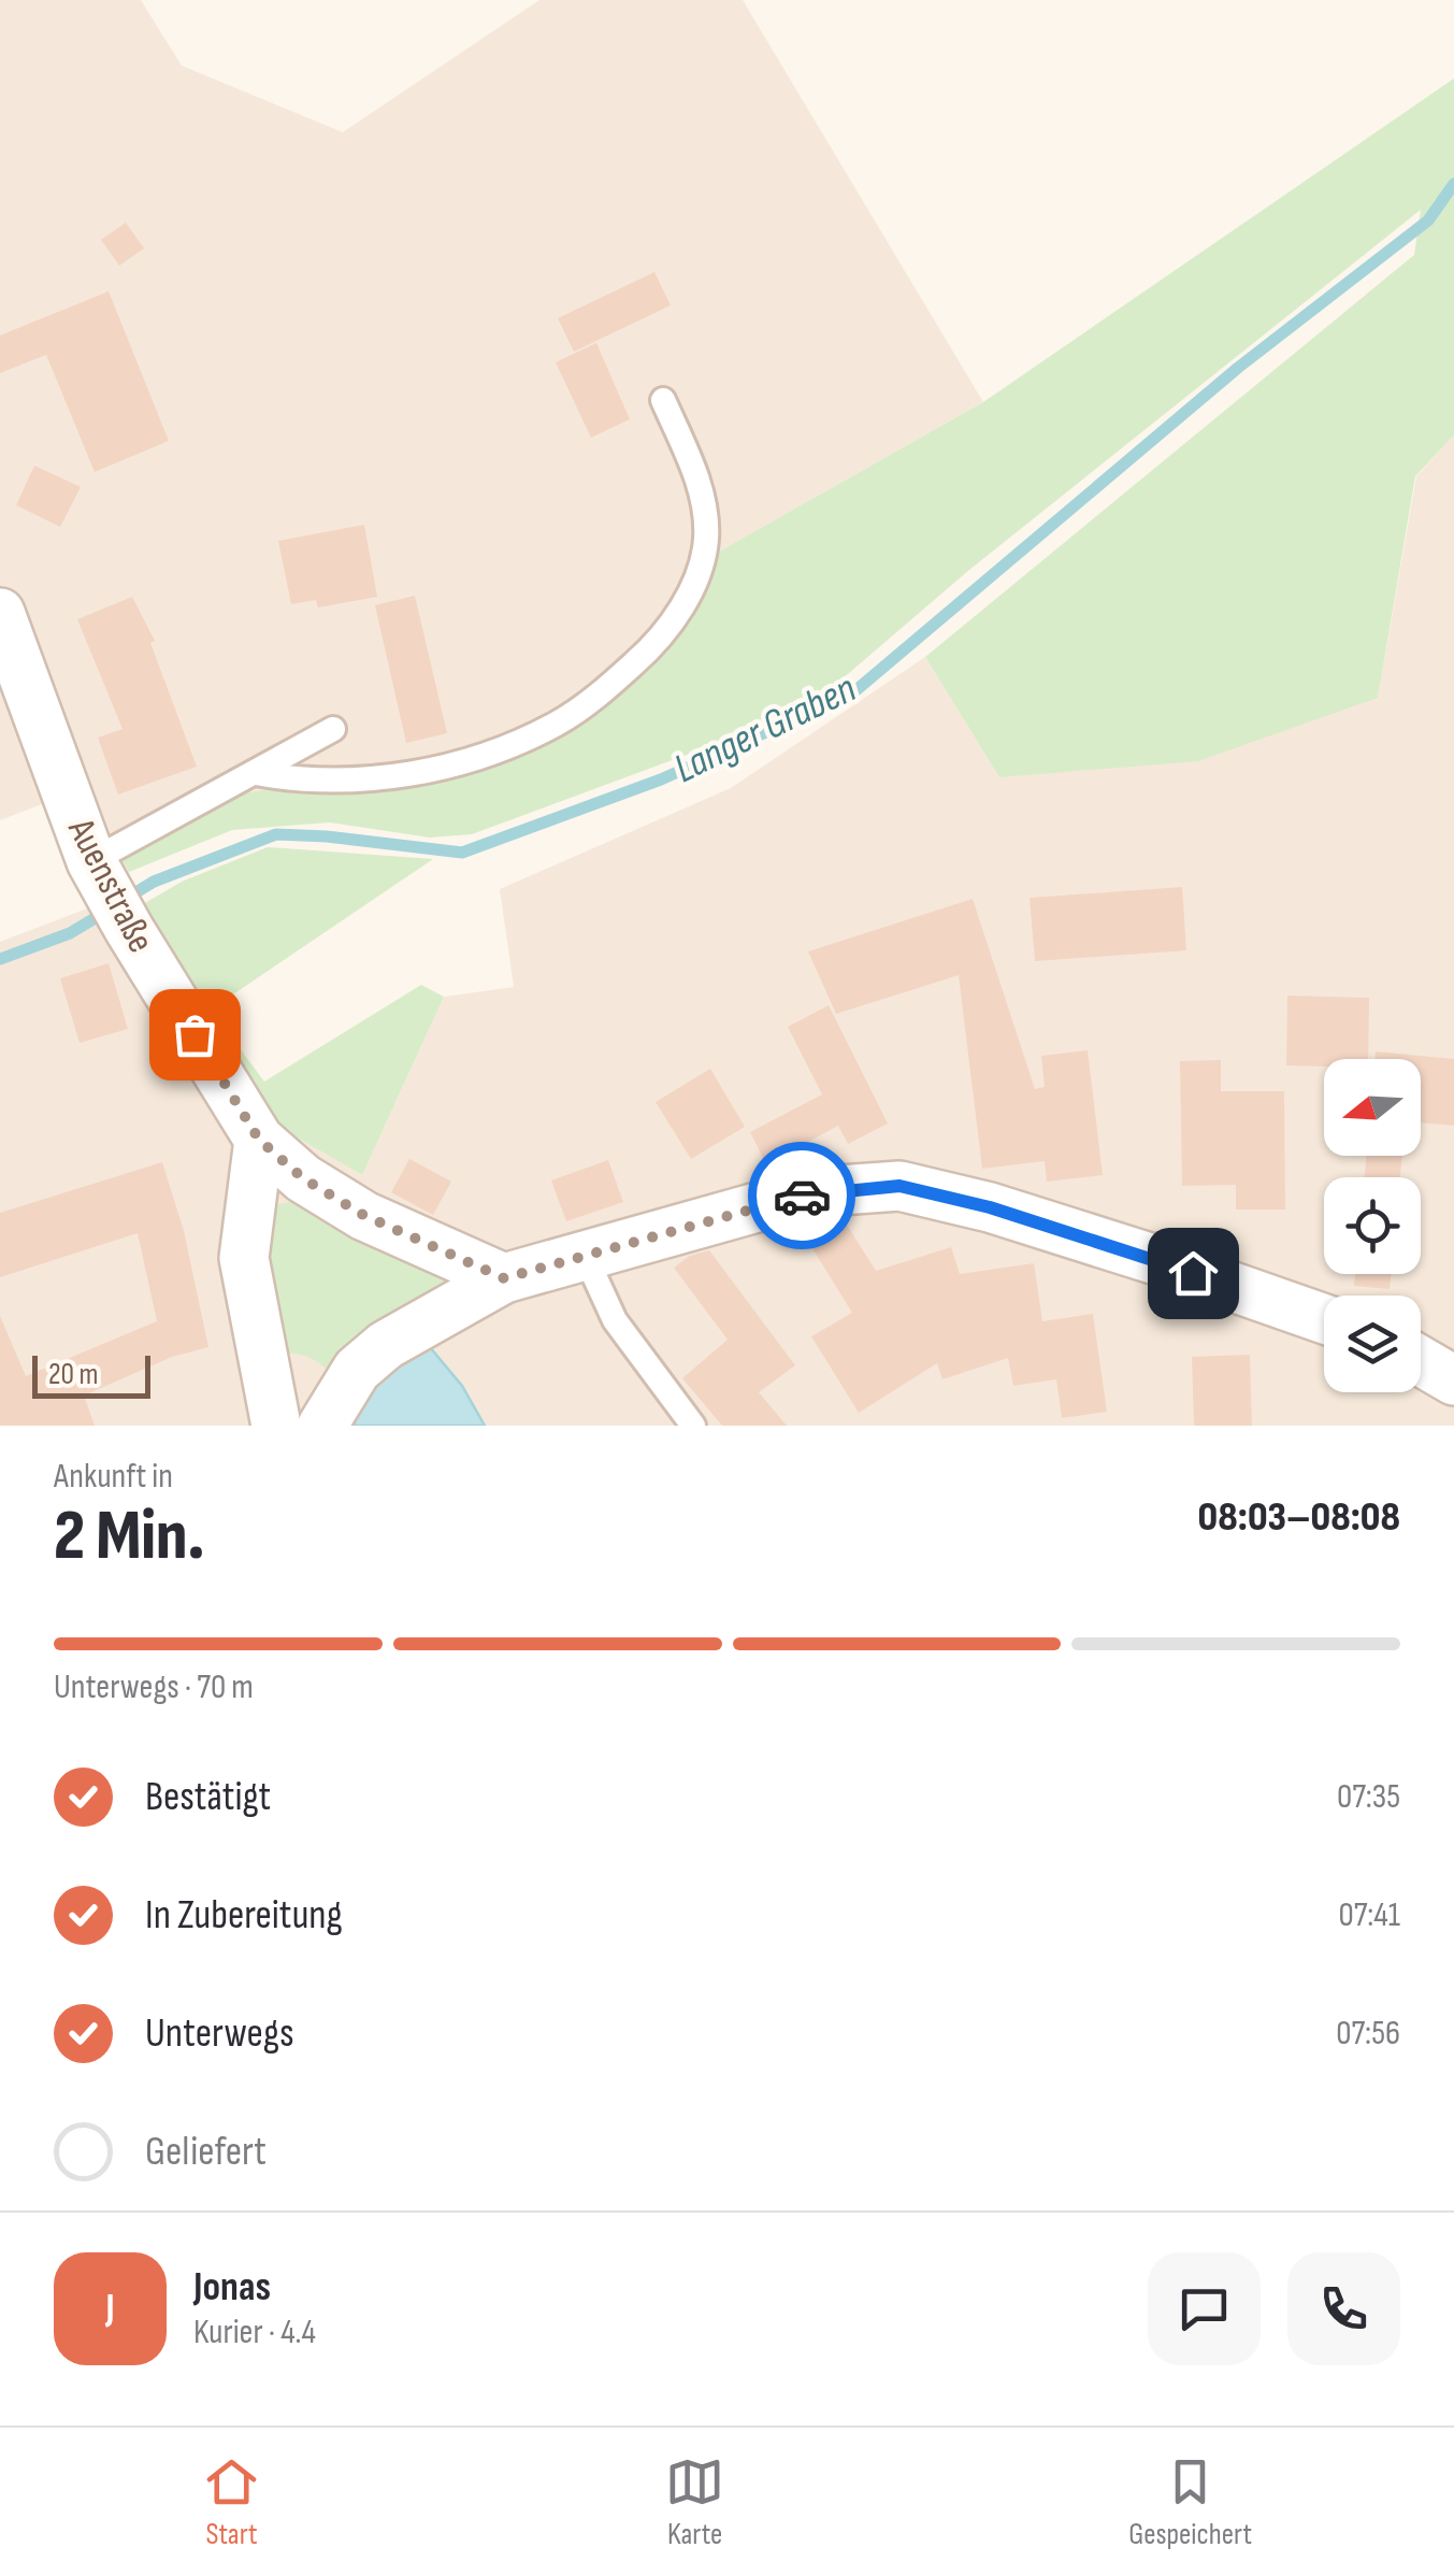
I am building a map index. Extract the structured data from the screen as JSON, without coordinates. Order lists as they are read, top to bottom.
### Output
{
  "streets": {
    "street": ["Auenstraße"]
  },
  "water": ["Langer Graben"],
  "scale_bar": "20 m",
  "north": "left",
  "page": {
    "scale": "20 m",
    "heading": ["2 Min.", "Ankunft in", "08:03–08:08"],
    "panel": ["Jonas", "Kurier · 4.4"],
    "bar": "Unterwegs · 70 m",
    "list": [
      ["Bestätigt", "07:35"],
      ["In Zubereitung", "07:41"],
      ["Unterwegs", "07:56"],
      "Geliefert"
    ],
    "round": "J",
    "tabs": ["Start", "Karte", "Gespeichert"]
  }
}
